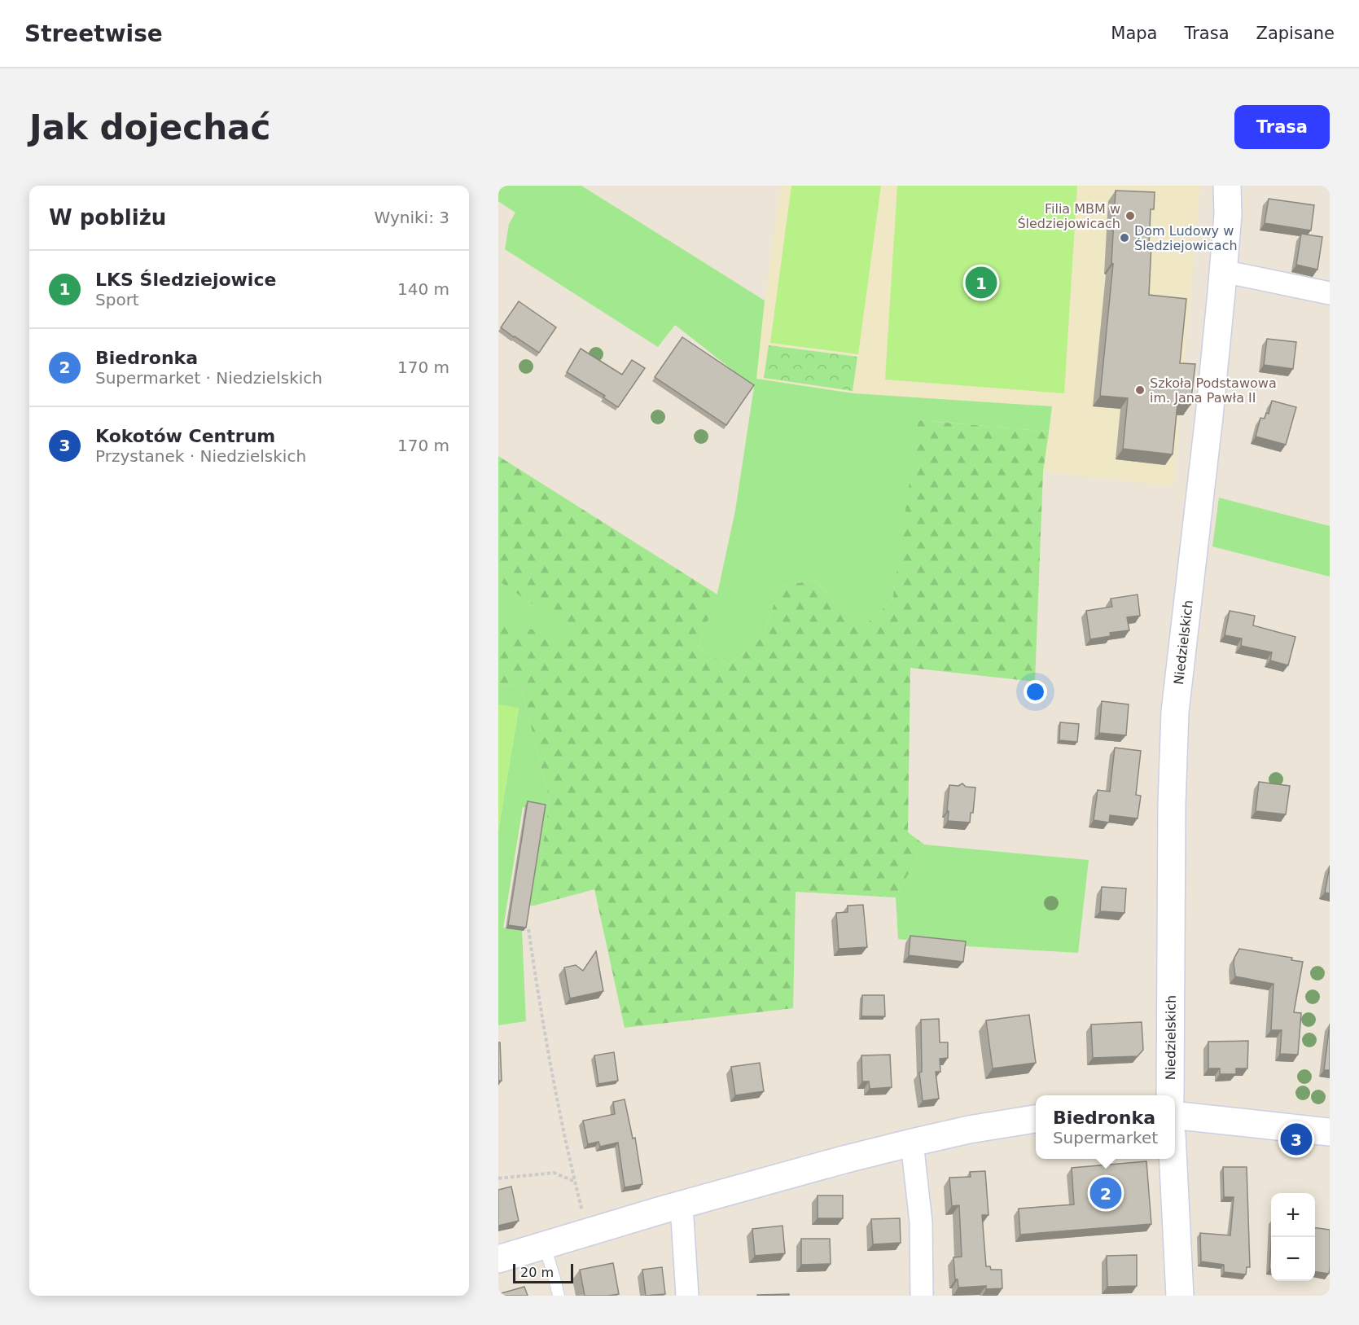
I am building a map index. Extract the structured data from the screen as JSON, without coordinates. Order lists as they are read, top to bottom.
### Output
{
  "streets": {
    "street": ["Niedzielskich"]
  },
  "places": ["Filia MBM w Śledziejowicach", "Dom Ludowy w Śledziejowicach", "Szkoła Podstawowa im. Jana Pawła II"],
  "scale_bar": "20 m",
  "page": {
    "header": "Streetwise",
    "nav": ["Mapa", "Trasa", "Zapisane"],
    "buttons": "Trasa",
    "title": "Jak dojechać",
    "heading": ["W pobliżu", "Wyniki: 3"],
    "list": [
      {
        "mark": "1",
        "name": "LKS Śledziejowice",
        "note": "Sport",
        "value": "140 m"
      },
      {
        "mark": "2",
        "name": "Biedronka",
        "note": "Supermarket · Niedzielskich",
        "value": "170 m"
      },
      {
        "mark": "3",
        "name": "Kokotów Centrum",
        "note": "Przystanek · Niedzielskich",
        "value": "170 m"
      }
    ],
    "pins": ["1", "3", "2"],
    "popup": ["Biedronka", "Supermarket"],
    "map_buttons": ["+", "−"],
    "scale": "20 m"
  }
}
